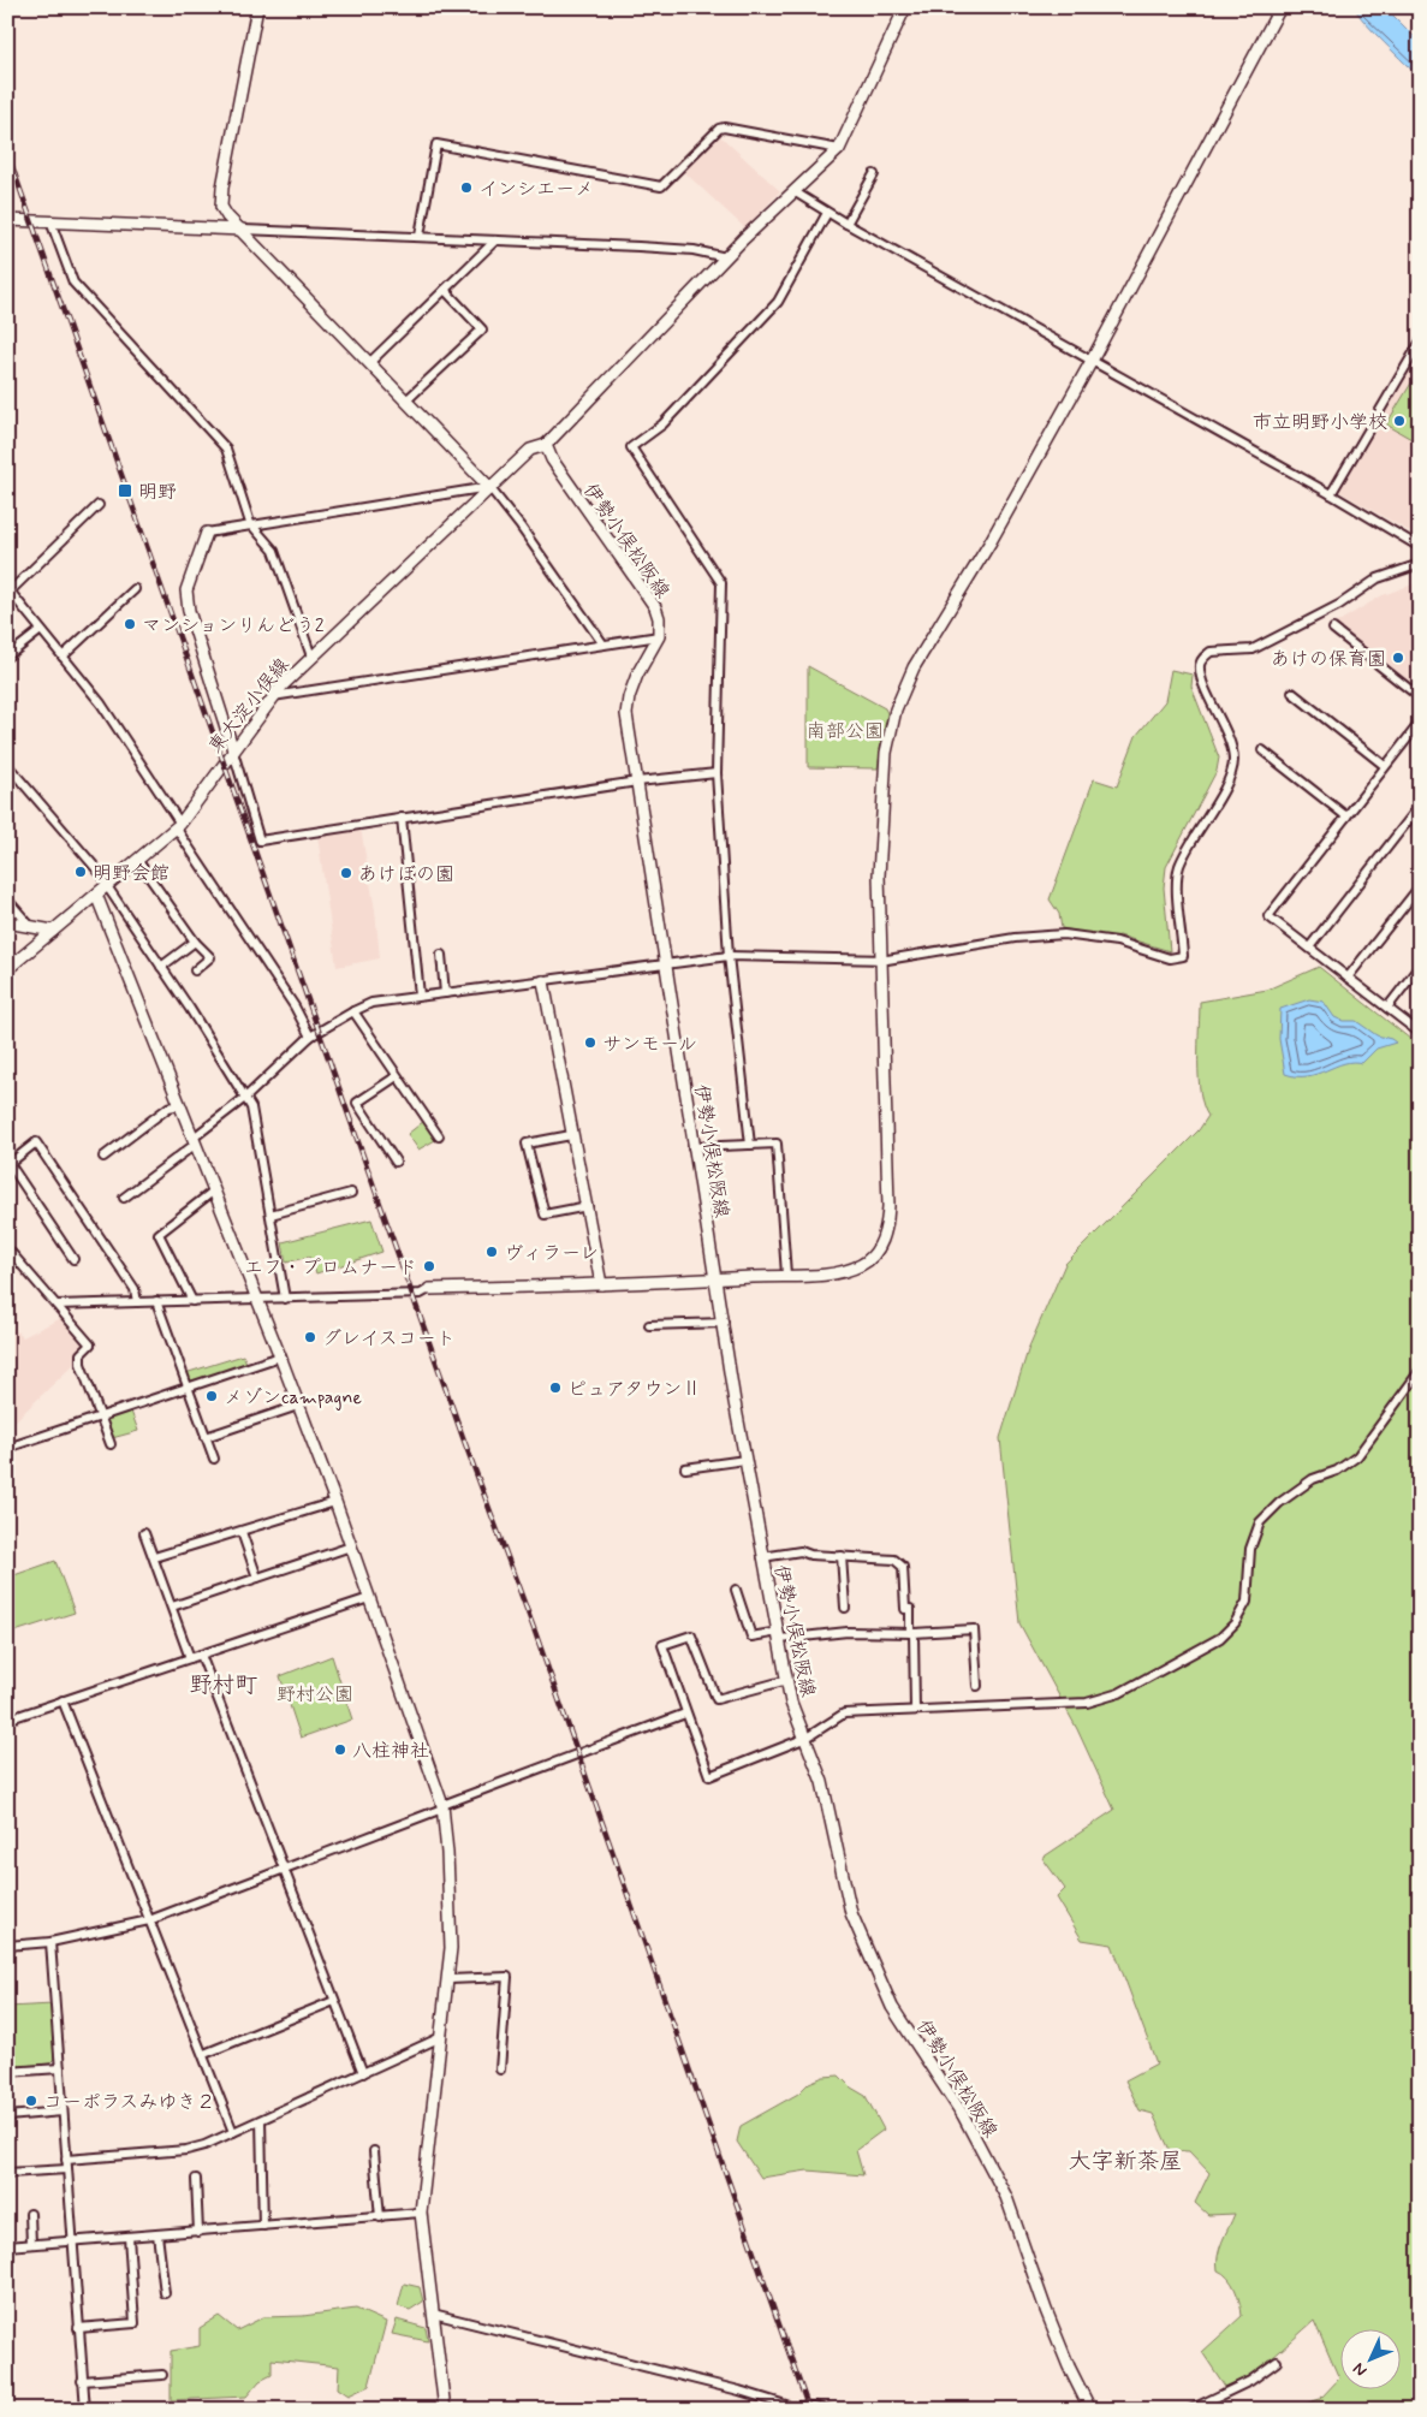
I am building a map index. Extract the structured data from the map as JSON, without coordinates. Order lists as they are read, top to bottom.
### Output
{
  "streets": {
    "street": ["伊勢小俣松阪線", "東大淀小俣線"]
  },
  "crossings": [
    ["伊勢小俣松阪線", "東大淀小俣線"]
  ],
  "districts": ["野村町", "大字新茶屋"],
  "parks": ["南部公園", "野村公園"],
  "places": {
    "other": [
      "インシエーメ",
      "市立明野小学校",
      "マンションりんどう2",
      "あけの保育園",
      "明野会館",
      "あけぼの園",
      "サンモール",
      "ヴィラーレ",
      "エフ・プロムナード",
      "グレイスコート",
      "ピュアタウンⅡ",
      "メゾンcampagne",
      "八柱神社",
      "コーポラスみゆき２"
    ],
    "transit": ["明野"]
  },
  "north": "bottom left"
}
